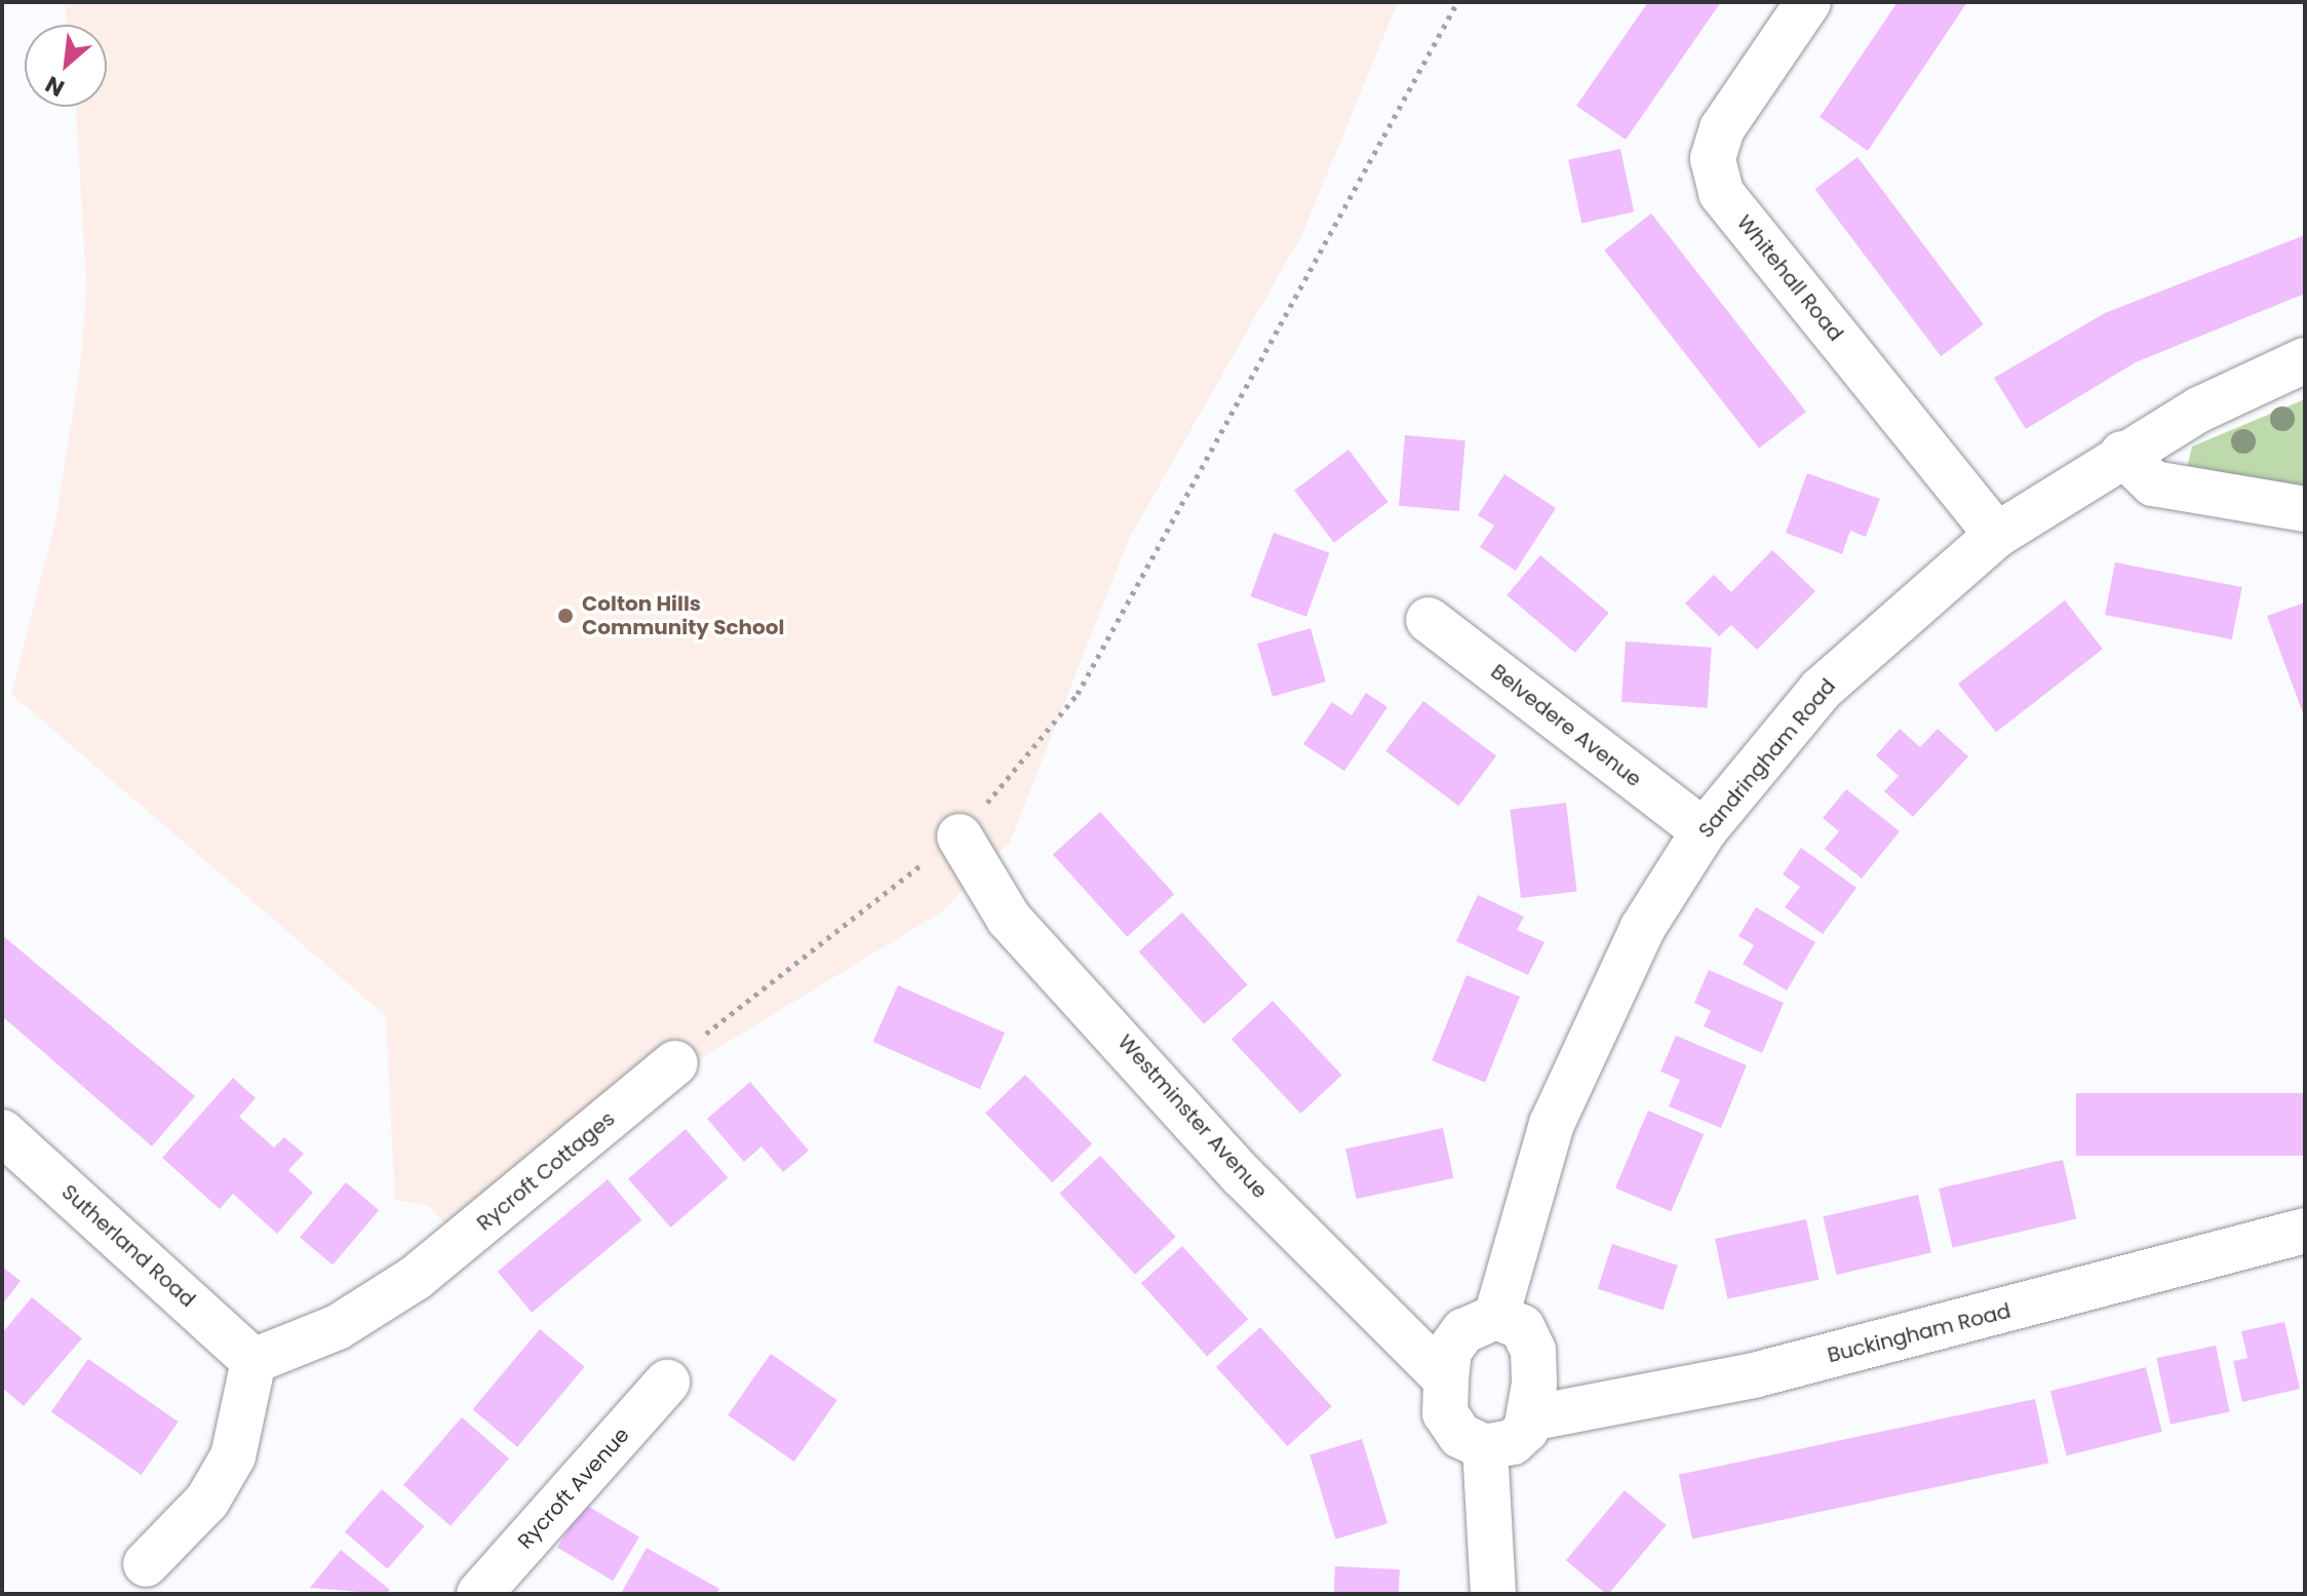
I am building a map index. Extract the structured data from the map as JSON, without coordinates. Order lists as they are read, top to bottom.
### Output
{
  "streets": {
    "street": [
      "Whitehall Road",
      "Belvedere Avenue",
      "Sandringham Road",
      "Westminster Avenue",
      "Rycroft Cottages",
      "Sutherland Road",
      "Buckingham Road",
      "Rycroft Avenue"
    ]
  },
  "crossings": [
    ["Whitehall Road", "Sandringham Road"],
    ["Belvedere Avenue", "Sandringham Road"],
    ["Sandringham Road", "Westminster Avenue"],
    ["Sandringham Road", "Buckingham Road"],
    ["Westminster Avenue", "Buckingham Road"],
    ["Rycroft Cottages", "Sutherland Road"]
  ],
  "places": ["Colton Hills Community School"],
  "north": "bottom left"
}
